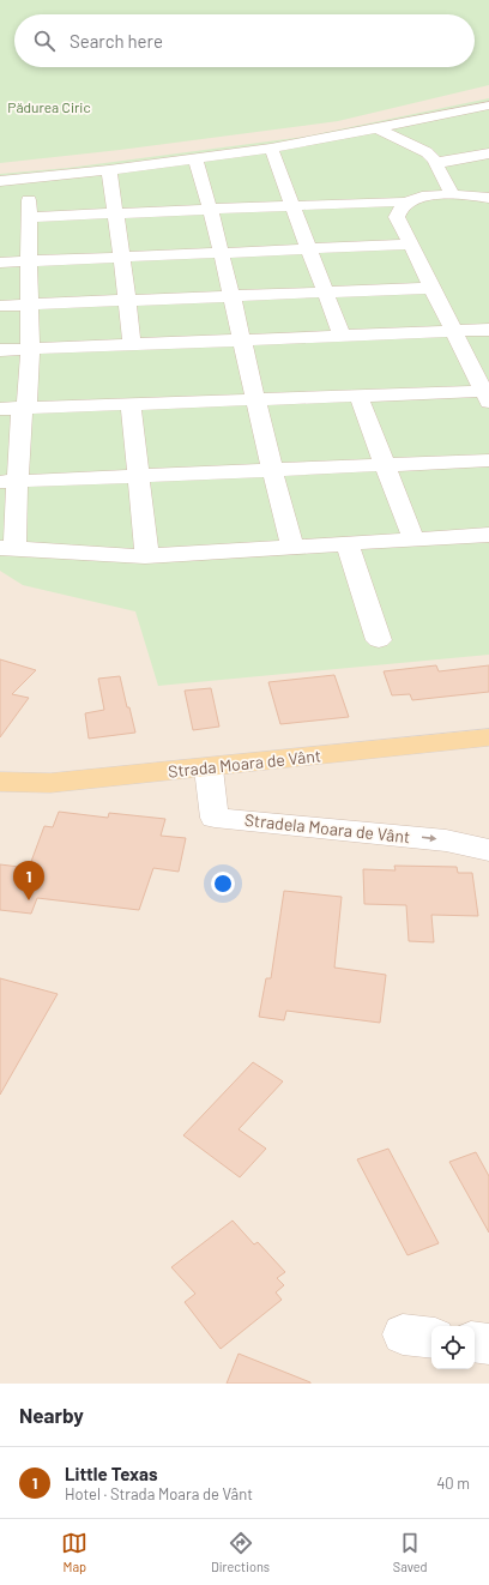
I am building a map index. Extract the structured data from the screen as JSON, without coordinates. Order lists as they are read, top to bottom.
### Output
{
  "streets": {
    "main road": ["Strada Moara de Vânt"],
    "street": ["Stradela Moara de Vânt"]
  },
  "crossings": [
    ["Strada Moara de Vânt", "Stradela Moara de Vânt"]
  ],
  "one_way": ["Stradela Moara de Vânt"],
  "parks": ["Pădurea Ciric"],
  "page": {
    "search": "Search here",
    "pins": "1",
    "heading": "Nearby",
    "list": [
      {
        "mark": "1",
        "name": "Little Texas",
        "note": "Hotel · Strada Moara de Vânt",
        "value": "40 m"
      }
    ],
    "nav": ["Map", "Directions", "Saved"]
  }
}
